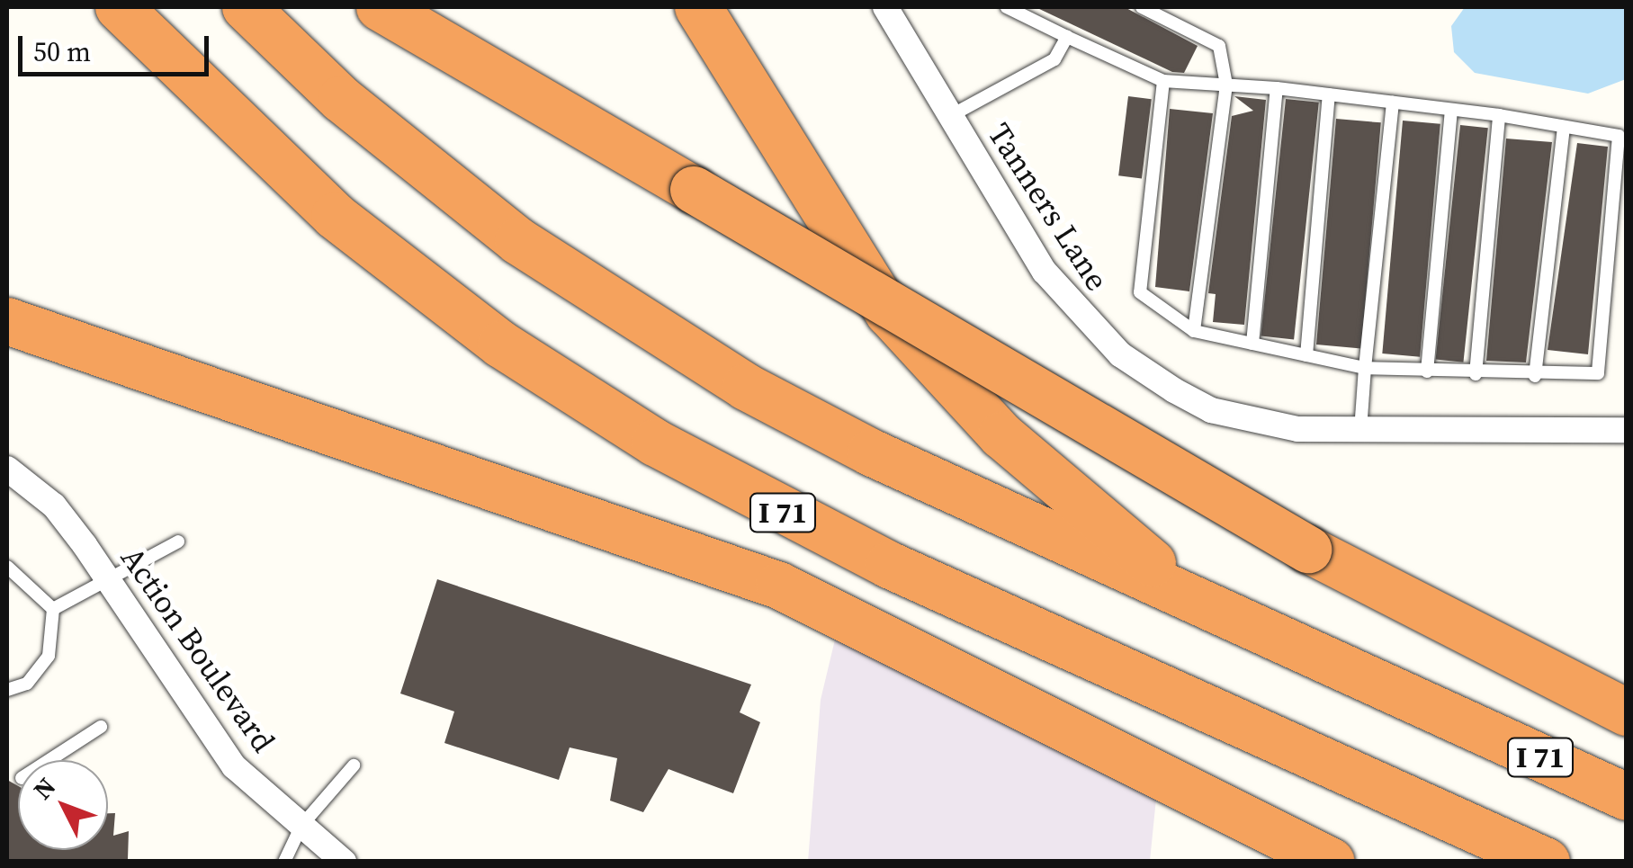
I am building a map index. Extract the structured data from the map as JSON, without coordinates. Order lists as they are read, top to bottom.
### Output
{
  "streets": {
    "highway": ["I 71"],
    "street": ["Tanners Lane", "Action Boulevard"]
  },
  "scale_bar": "50 m",
  "north": "top left"
}
